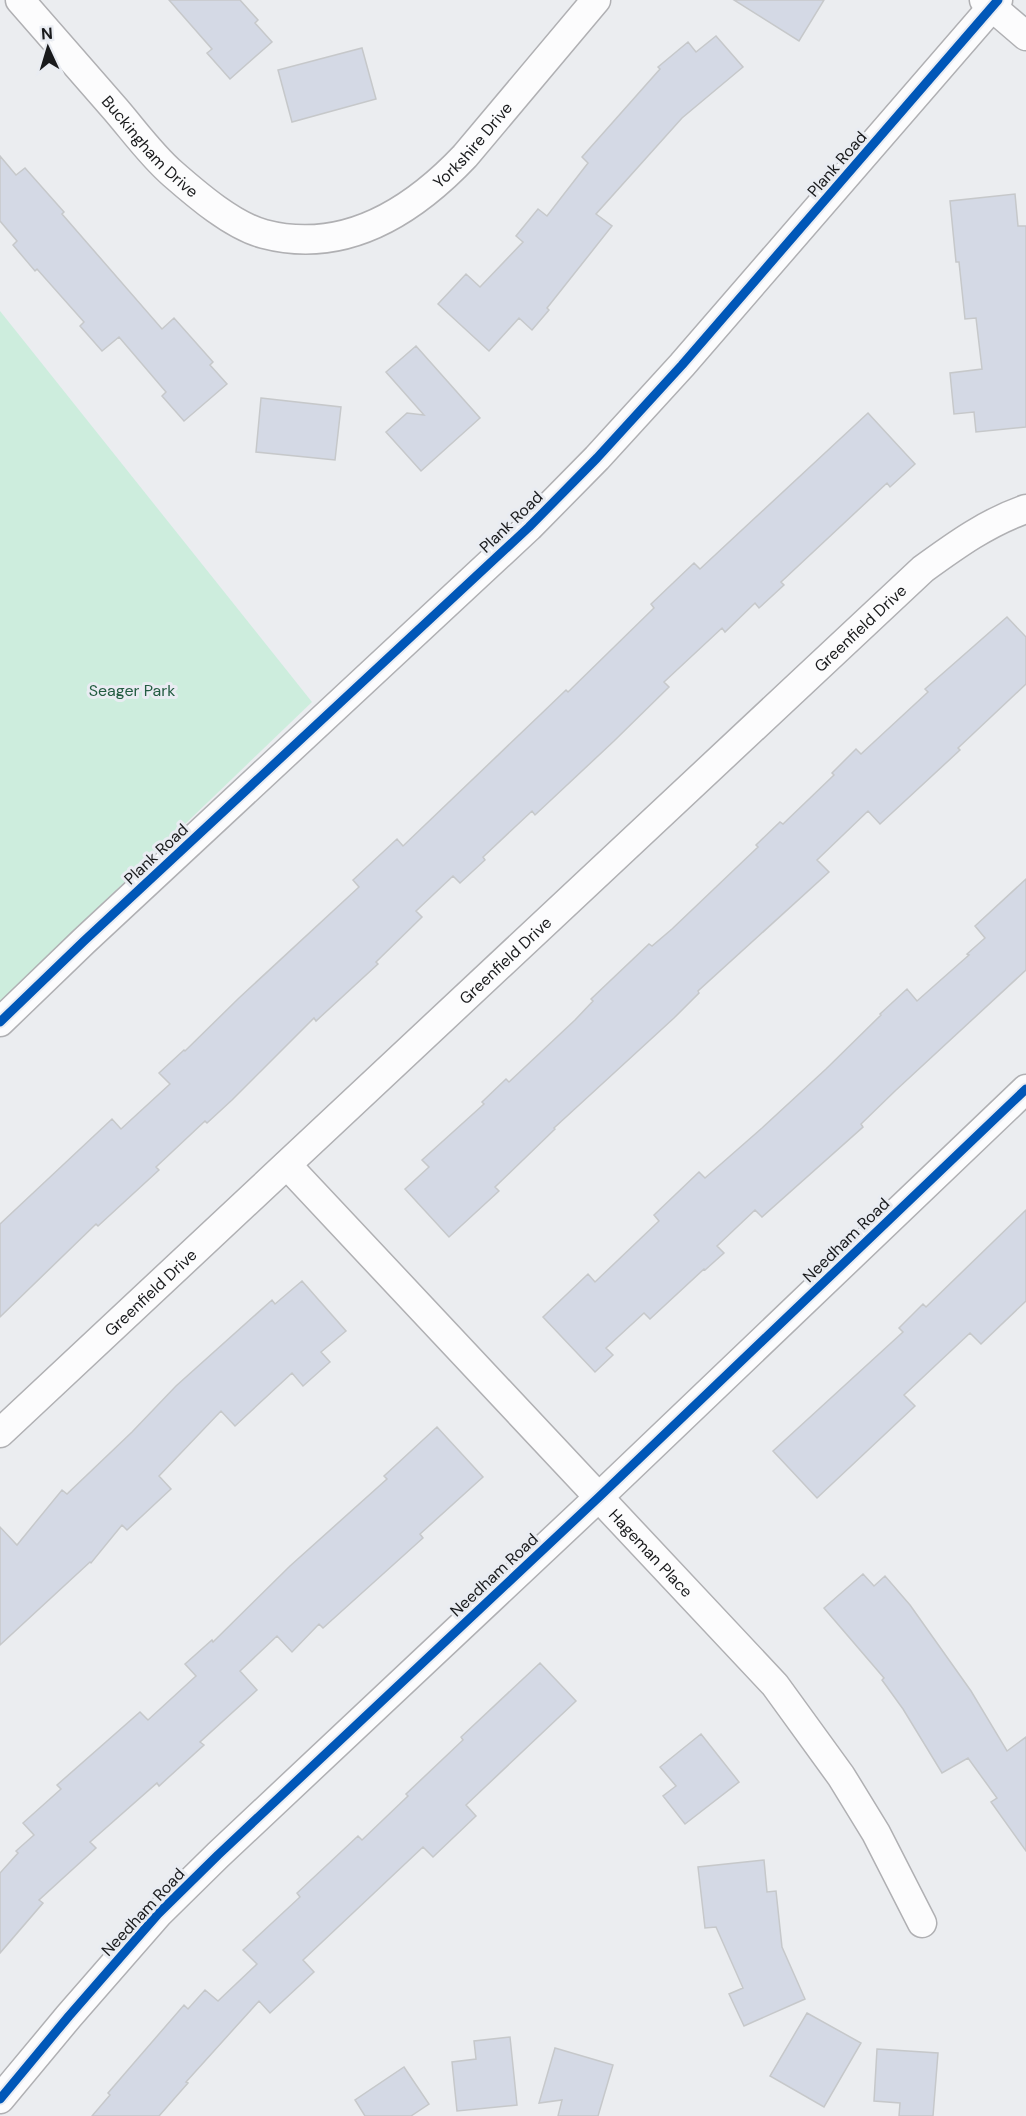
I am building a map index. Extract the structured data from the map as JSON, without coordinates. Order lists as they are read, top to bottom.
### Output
{
  "streets": {
    "street": [
      "Yorkshire Drive",
      "Buckingham Drive",
      "Plank Road",
      "Greenfield Drive",
      "Needham Road",
      "Hageman Place"
    ]
  },
  "crossings": [
    ["Yorkshire Drive", "Buckingham Drive"],
    ["Greenfield Drive", "Hageman Place"],
    ["Needham Road", "Hageman Place"]
  ],
  "parks": ["Seager Park"],
  "north": "top"
}
